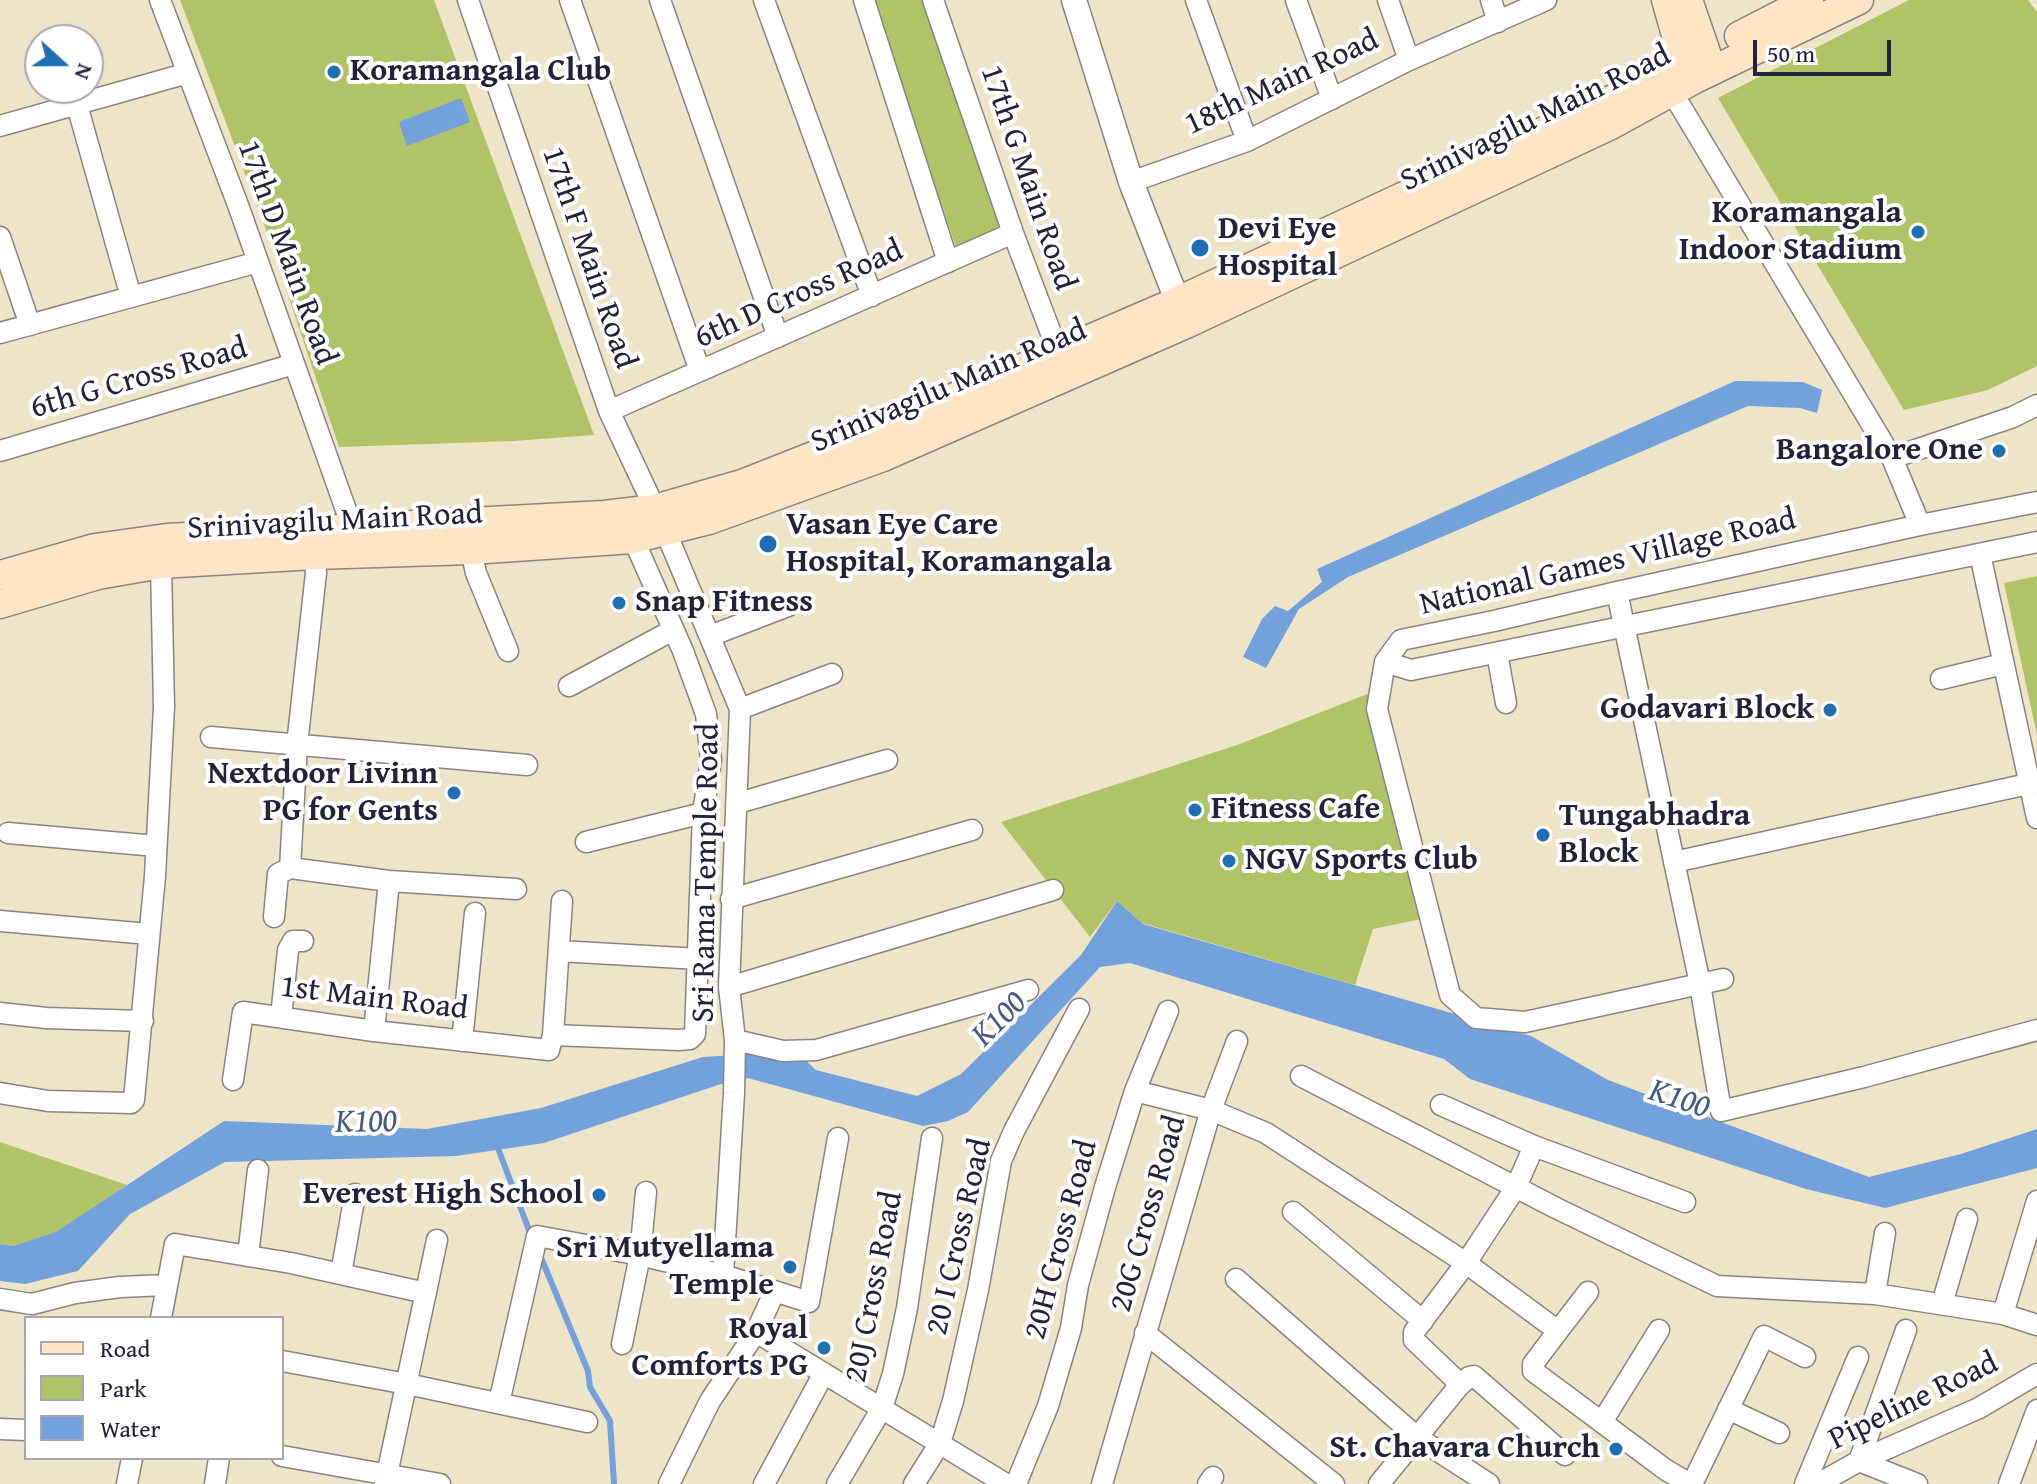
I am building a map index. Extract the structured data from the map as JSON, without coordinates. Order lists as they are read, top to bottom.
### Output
{
  "streets": {
    "main road": ["Srinivagilu Main Road"],
    "street": [
      "18th Main Road",
      "17th G Main Road",
      "17th D Main Road",
      "17th F Main Road",
      "6th D Cross Road",
      "6th G Cross Road",
      "National Games Village Road",
      "Sri Rama Temple Road",
      "1st Main Road",
      "20G Cross Road",
      "20 I Cross Road",
      "20H Cross Road",
      "20J Cross Road",
      "Pipeline Road"
    ]
  },
  "crossings": [
    ["Srinivagilu Main Road", "17th G Main Road"],
    ["Srinivagilu Main Road", "17th D Main Road"],
    ["Srinivagilu Main Road", "17th F Main Road"],
    ["Srinivagilu Main Road", "Sri Rama Temple Road"],
    ["17th G Main Road", "6th D Cross Road"],
    ["17th D Main Road", "6th G Cross Road"],
    ["17th F Main Road", "6th D Cross Road"],
    ["17th F Main Road", "Sri Rama Temple Road"]
  ],
  "water": ["K100"],
  "places": [
    "Koramangala Club",
    "Koramangala Indoor Stadium",
    "Devi Eye Hospital",
    "Bangalore One",
    "Vasan Eye Care Hospital, Koramangala",
    "Snap Fitness",
    "Godavari Block",
    "Nextdoor Livinn PG for Gents",
    "Fitness Cafe",
    "Tungabhadra Block",
    "NGV Sports Club",
    "Everest High School",
    "Sri Mutyellama Temple",
    "Royal Comforts PG",
    "St. Chavara Church"
  ],
  "legend": ["Road", "Park", "Water"],
  "scale_bar": "50 m",
  "north": "right"
}
